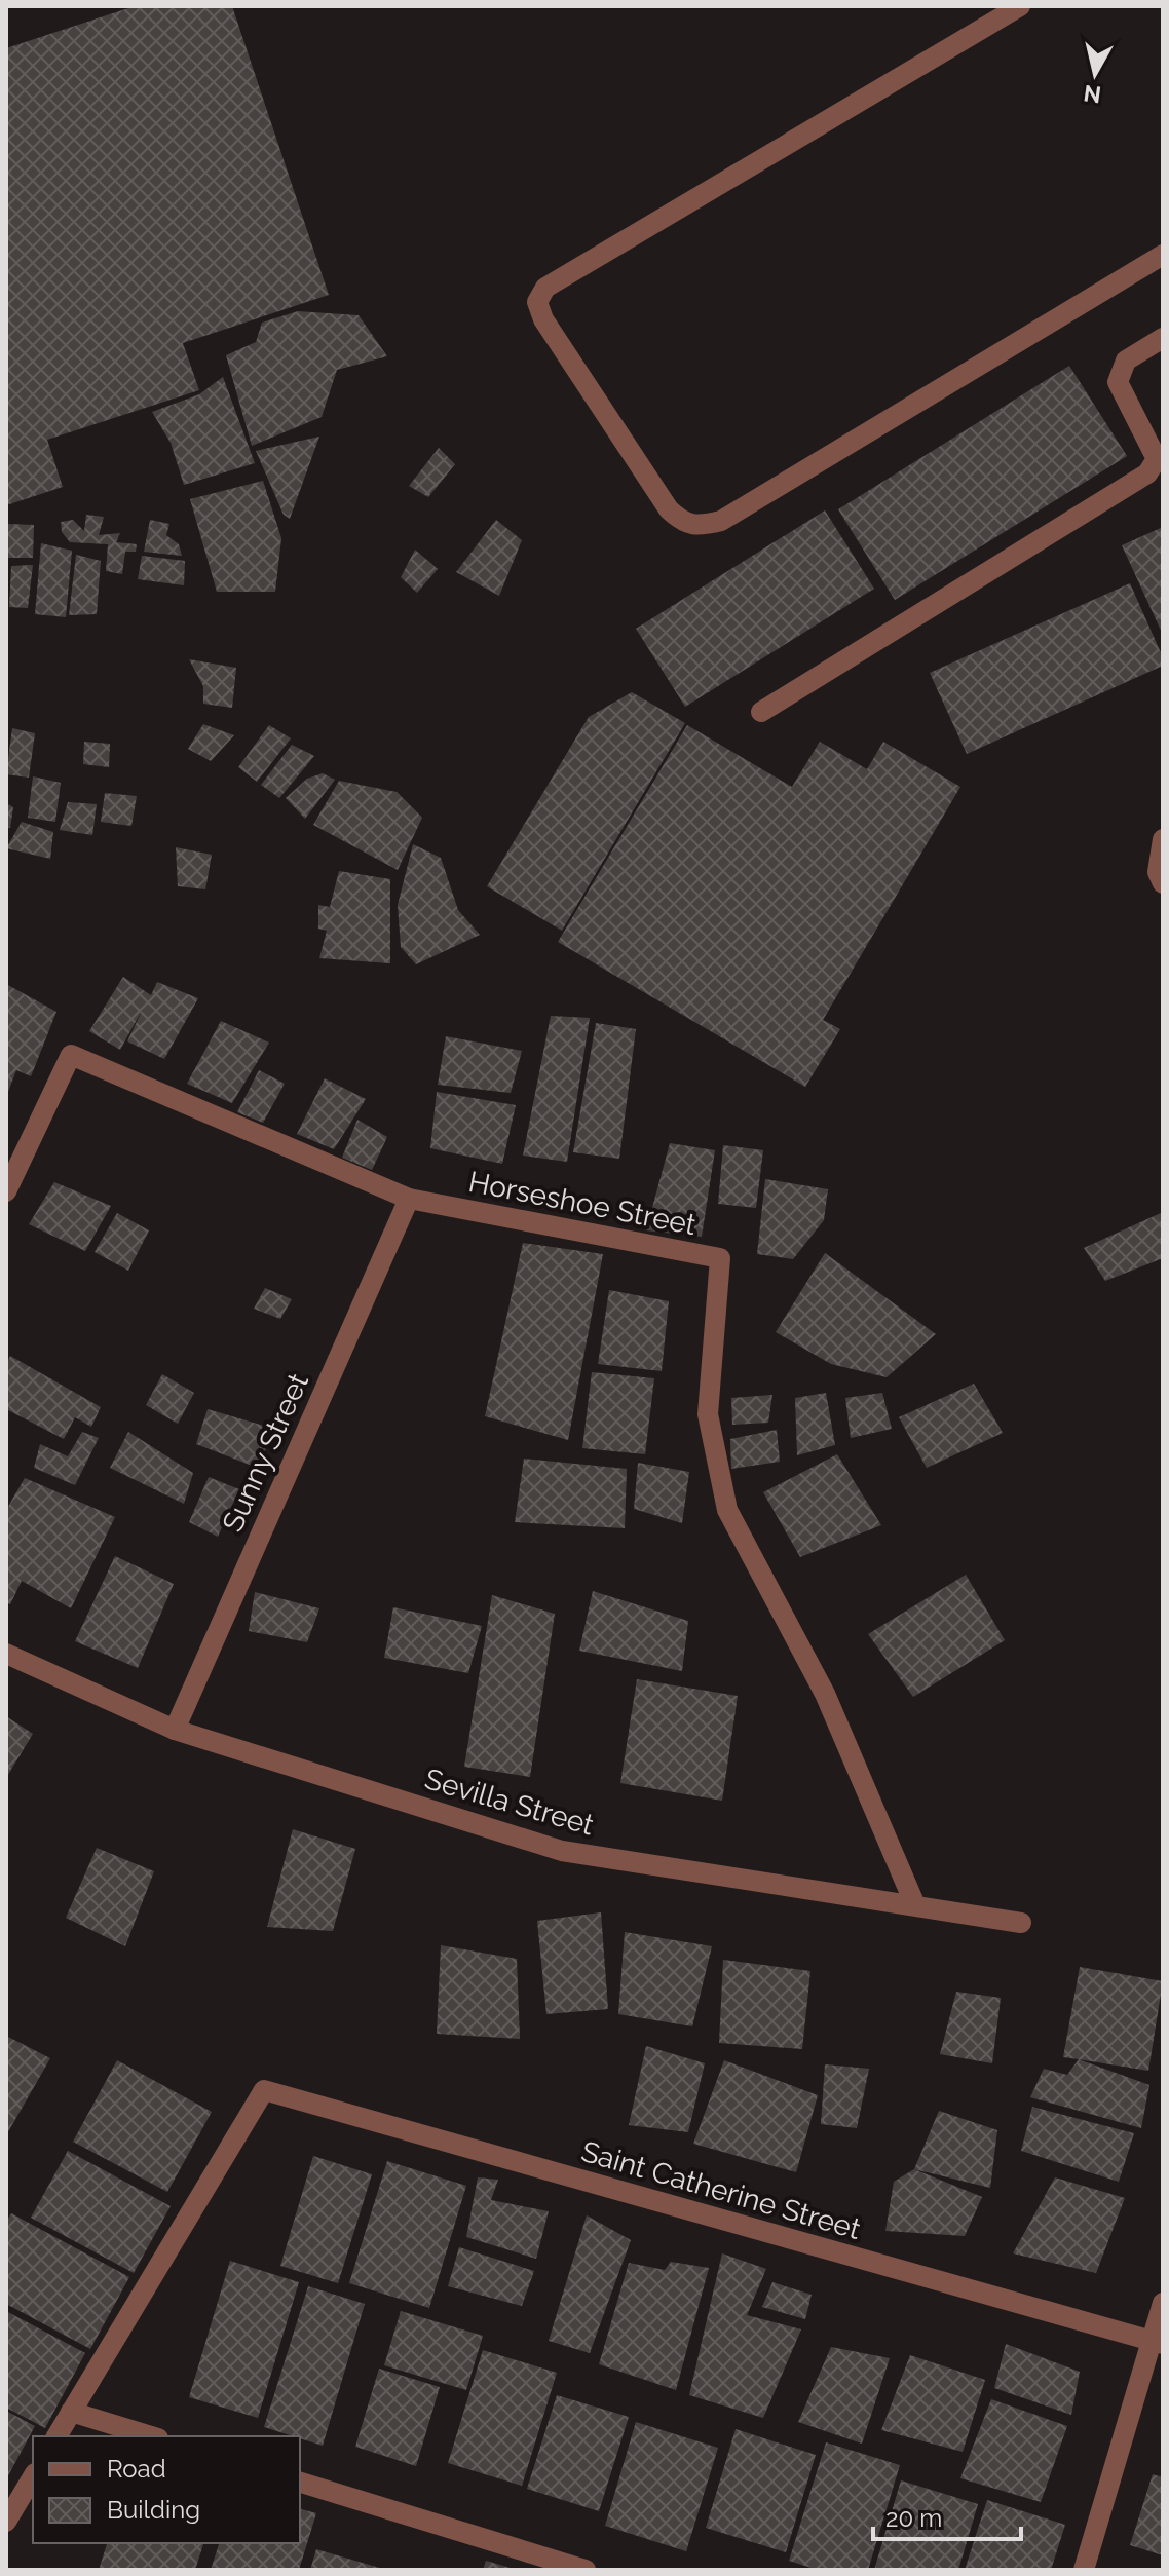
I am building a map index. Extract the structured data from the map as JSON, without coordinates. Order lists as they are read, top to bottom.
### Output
{
  "streets": {
    "street": [
      "Horseshoe Street",
      "Sunny Street",
      "Sevilla Street",
      "Saint Catherine Street"
    ]
  },
  "crossings": [
    ["Horseshoe Street", "Sunny Street"],
    ["Horseshoe Street", "Sevilla Street"],
    ["Sunny Street", "Sevilla Street"]
  ],
  "legend": ["Road", "Building"],
  "scale_bar": "20 m",
  "north": "bottom"
}
